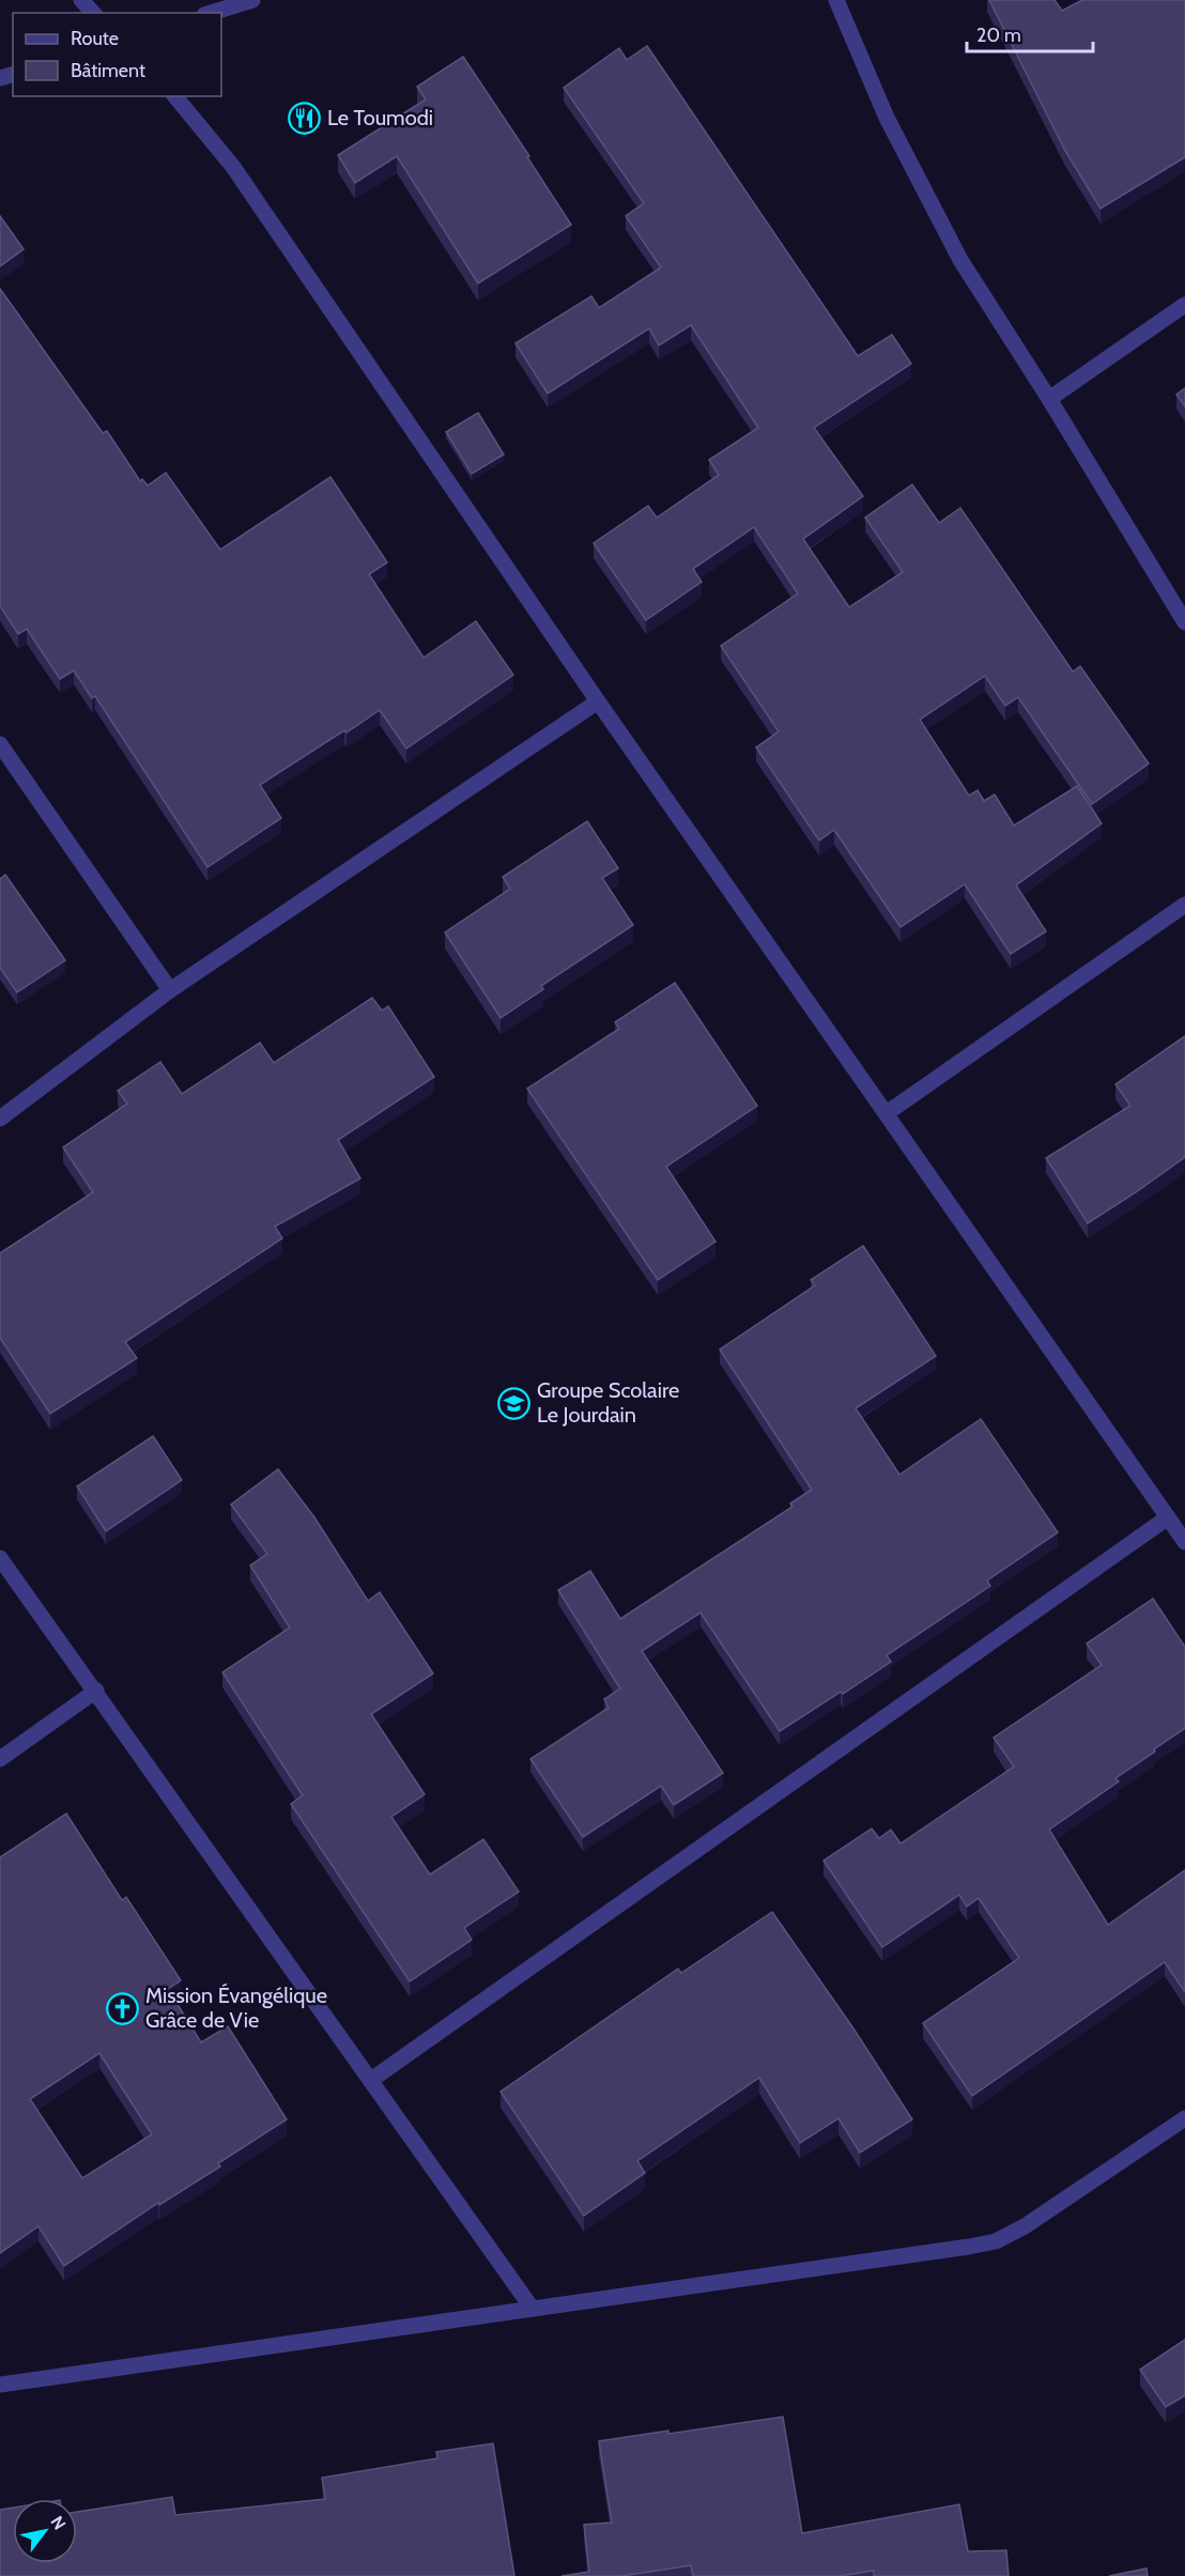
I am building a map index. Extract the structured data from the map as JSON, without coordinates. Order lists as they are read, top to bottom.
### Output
{
  "places": {
    "restaurant": ["Le Toumodi"],
    "school or university": ["Groupe Scolaire Le Jourdain"],
    "church": ["Mission Évangélique Grâce de Vie"]
  },
  "legend": ["Route", "Bâtiment"],
  "scale_bar": "20 m",
  "north": "top right"
}
